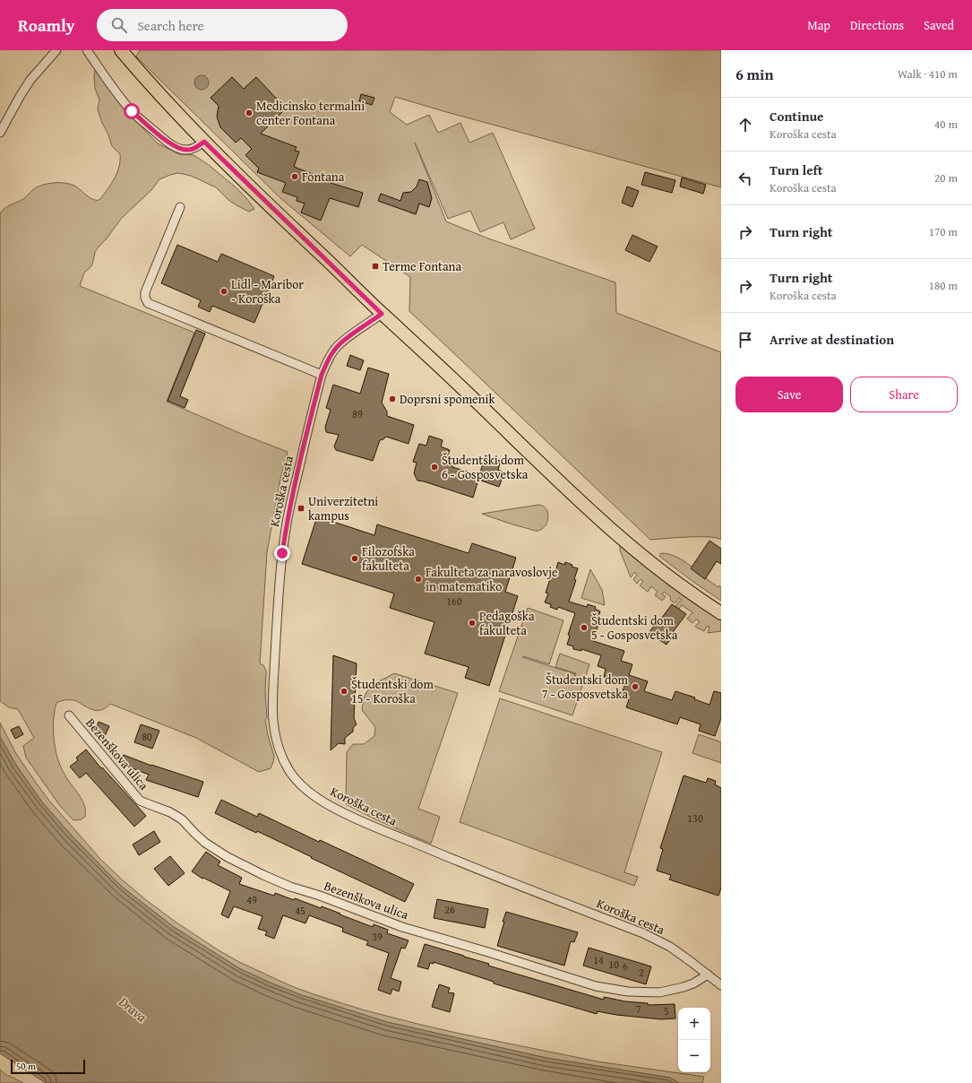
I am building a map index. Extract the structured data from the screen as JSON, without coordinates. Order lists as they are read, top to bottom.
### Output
{
  "streets": {
    "street": ["Koroška cesta", "Bezenškova ulica"]
  },
  "crossings": [
    ["Koroška cesta", "Bezenškova ulica"]
  ],
  "water": ["Drava"],
  "places": {
    "other": [
      "Medicinsko termalni center Fontana",
      "Fontana",
      "Lidl - Maribor - Koroška",
      "Doprsni spomenik",
      "Študentski dom 6 - Gosposvetska",
      "Filozofska fakulteta",
      "Fakulteta za naravoslovje in matematiko",
      "Pedagoška fakulteta",
      "Študentski dom 5 - Gosposvetska",
      "Študentski dom 7 - Gosposvetska",
      "Študentski dom 15 - Koroška"
    ],
    "transit": ["Terme Fontana", "Univerzitetni kampus"]
  },
  "house_numbers": [
    "89",
    "160",
    "80",
    "130",
    "49",
    "26",
    "45",
    "39",
    "14",
    "10",
    "6",
    "2",
    "7",
    "5"
  ],
  "scale_bar": "50 m",
  "page": {
    "header": "Roamly",
    "search": "Search here",
    "nav": ["Map", "Directions", "Saved"],
    "heading": ["6 min", "Walk · 410 m"],
    "list": [
      ["Continue", "Koroška cesta", "40 m"],
      ["Turn left", "Koroška cesta", "20 m"],
      ["Turn right", "170 m"],
      ["Turn right", "Koroška cesta", "180 m"],
      "Arrive at destination"
    ],
    "buttons": ["Save", "Share"],
    "map_buttons": ["+", "−"],
    "scale": "50 m"
  }
}
